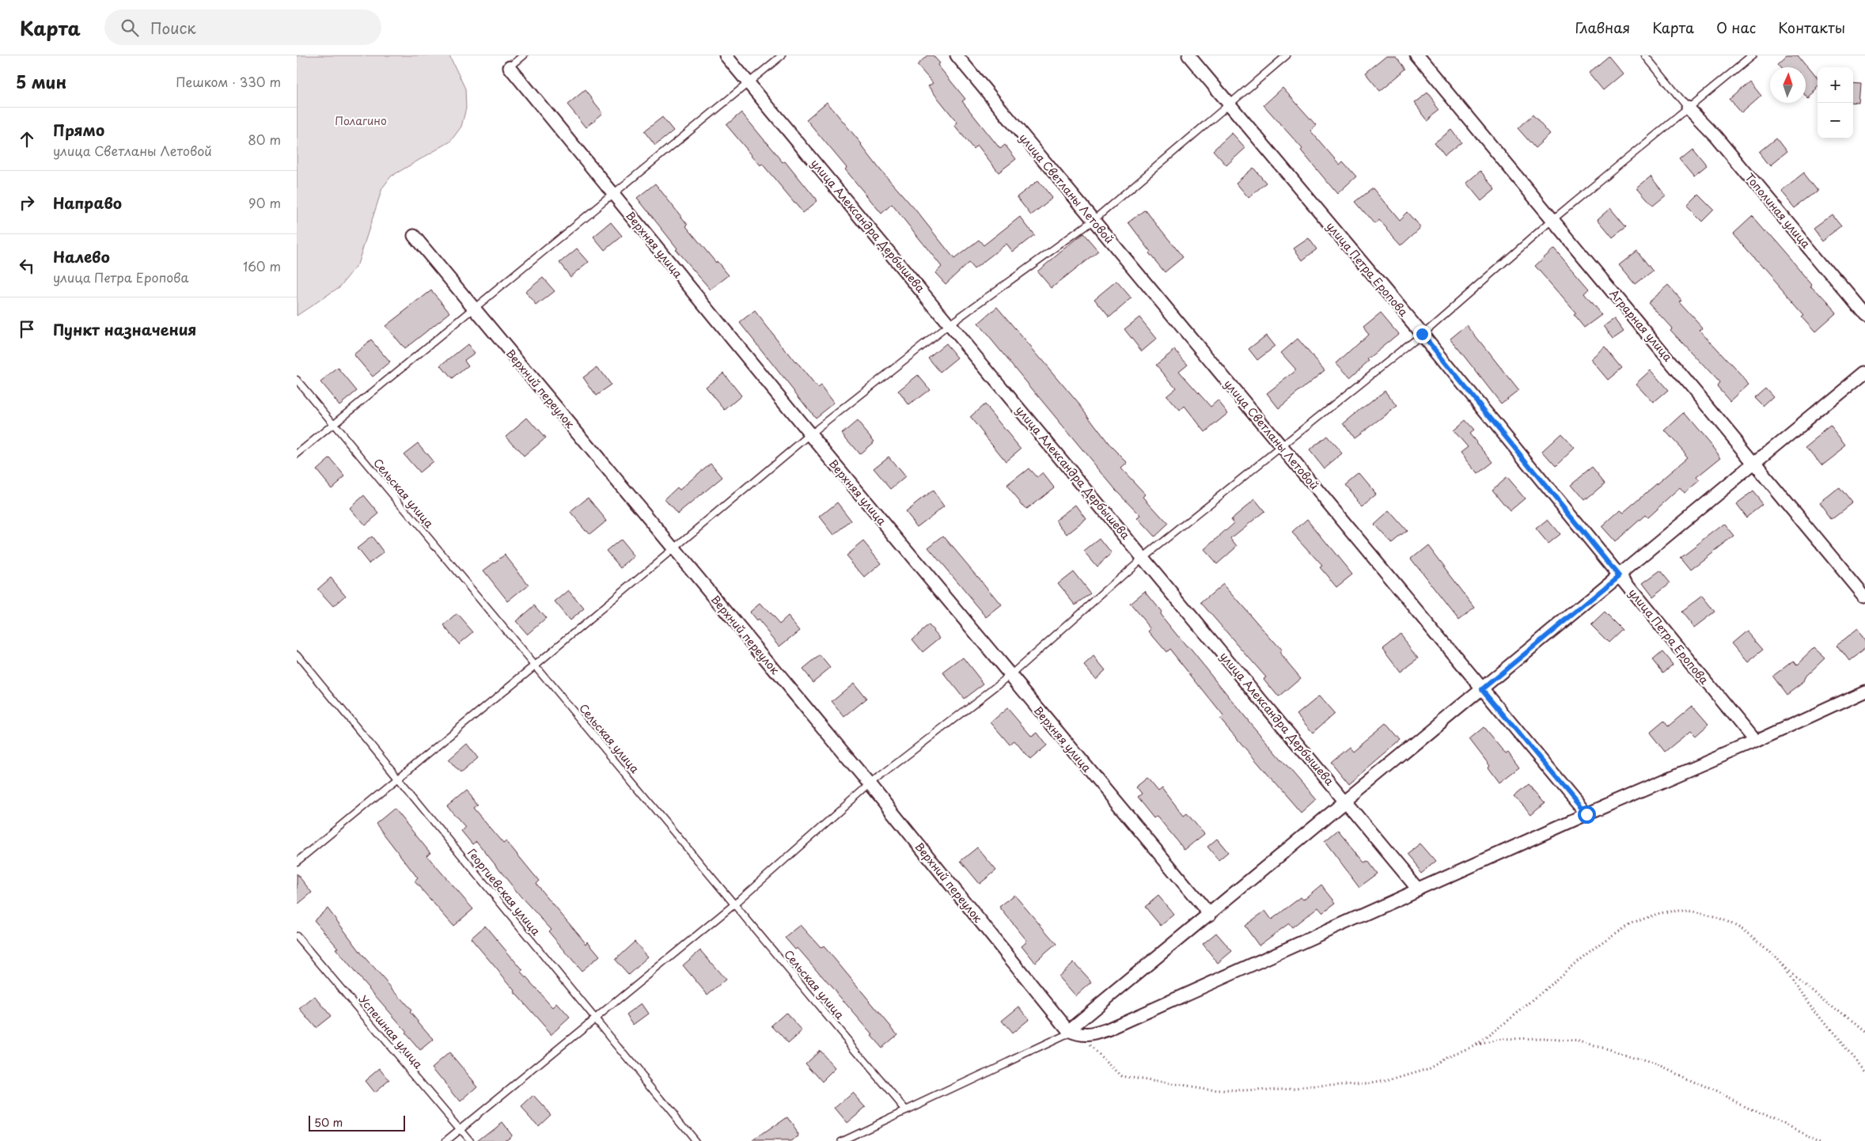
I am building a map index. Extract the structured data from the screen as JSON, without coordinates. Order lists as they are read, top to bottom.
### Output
{
  "streets": {
    "street": [
      "улица Светланы Летовой",
      "Тополиная улица",
      "улица Александра Дербышева",
      "Верхняя улица",
      "улица Петра Еропова",
      "Аграрная улица",
      "Верхний переулок"
    ],
    "lane": ["Сельская улица", "Георгиевская улица", "Успешная улица"]
  },
  "parks": ["Полагино"],
  "scale_bar": "50 m",
  "north": "top",
  "page": {
    "header": "Карта",
    "search": "Поиск",
    "nav": [
      "Главная",
      "Карта",
      "О нас",
      "Контакты"
    ],
    "heading": ["5 мин", "Пешком · 330 m"],
    "map_buttons": ["+", "−"],
    "list": [
      ["Прямо", "улица Светланы Летовой", "80 m"],
      ["Направо", "90 m"],
      ["Налево", "улица Петра Еропова", "160 m"],
      "Пункт назначения"
    ],
    "scale": "50 m"
  }
}
